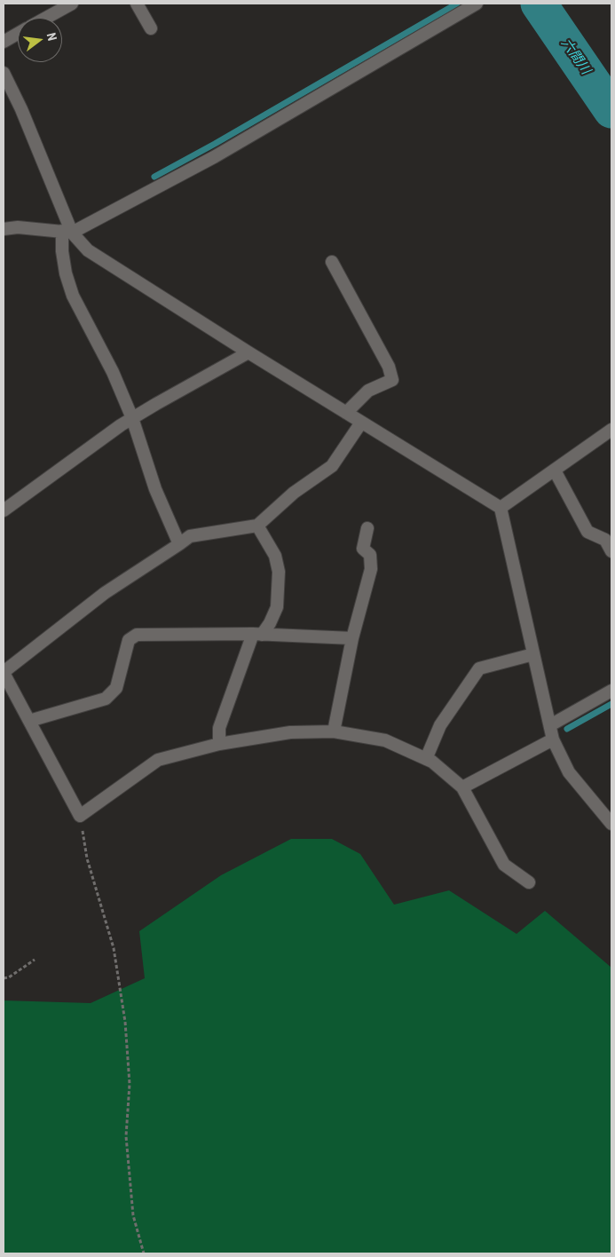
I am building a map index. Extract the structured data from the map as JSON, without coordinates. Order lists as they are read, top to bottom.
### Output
{
  "water": ["六間川"],
  "north": "right"
}
